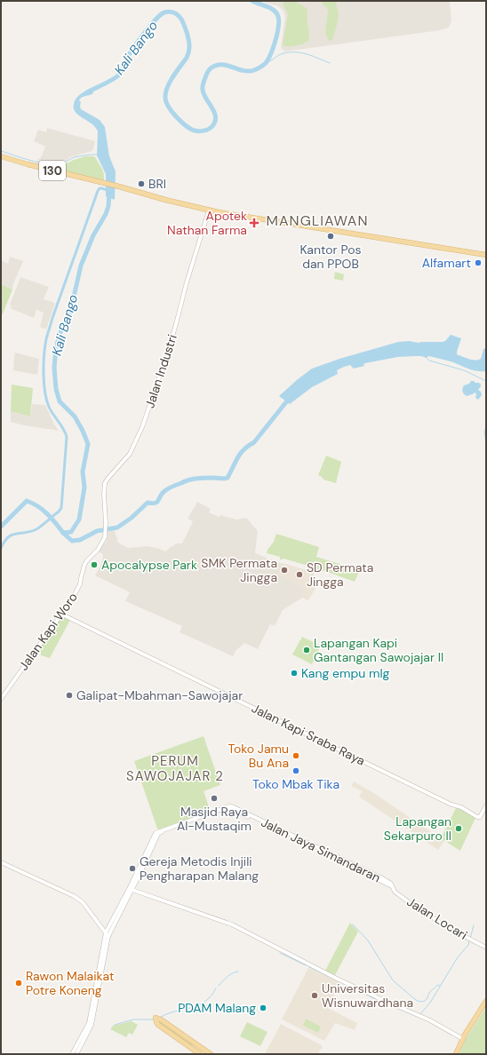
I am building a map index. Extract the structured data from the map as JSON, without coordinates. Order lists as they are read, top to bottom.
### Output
{
  "streets": {
    "main road": ["130"],
    "street": [
      "Jalan Industri",
      "Jalan Kapi Woro",
      "Jalan Kapi Sraba Raya",
      "Jalan Jaya Simandaran",
      "Jalan Locari"
    ]
  },
  "crossings": [
    ["130", "Jalan Industri"],
    ["Jalan Industri", "Jalan Kapi Woro"],
    ["Jalan Kapi Woro", "Jalan Kapi Sraba Raya"],
    ["Jalan Jaya Simandaran", "Jalan Locari"]
  ],
  "districts": ["MANGLIAWAN", "PERUM SAWOJAJAR 2"],
  "water": ["Kali Bango"],
  "places": {
    "other": [
      "BRI",
      "Kantor Pos dan PPOB",
      "Alfamart",
      "Apocalypse Park",
      "SMK Permata Jingga",
      "SD Permata Jingga",
      "Lapangan Kapi Gantangan Sawojajar II",
      "Kang empu mlg",
      "Galipat-Mbahman-Sawojajar",
      "Toko Jamu Bu Ana",
      "Toko Mbak Tika",
      "Masjid Raya Al-Mustaqim",
      "Lapangan Sekarpuro II",
      "Gereja Metodis Injili Pengharapan Malang",
      "Rawon Malaikat Potre Koneng",
      "Universitas Wisnuwardhana",
      "PDAM Malang"
    ],
    "health": ["Apotek Nathan Farma"]
  }
}
